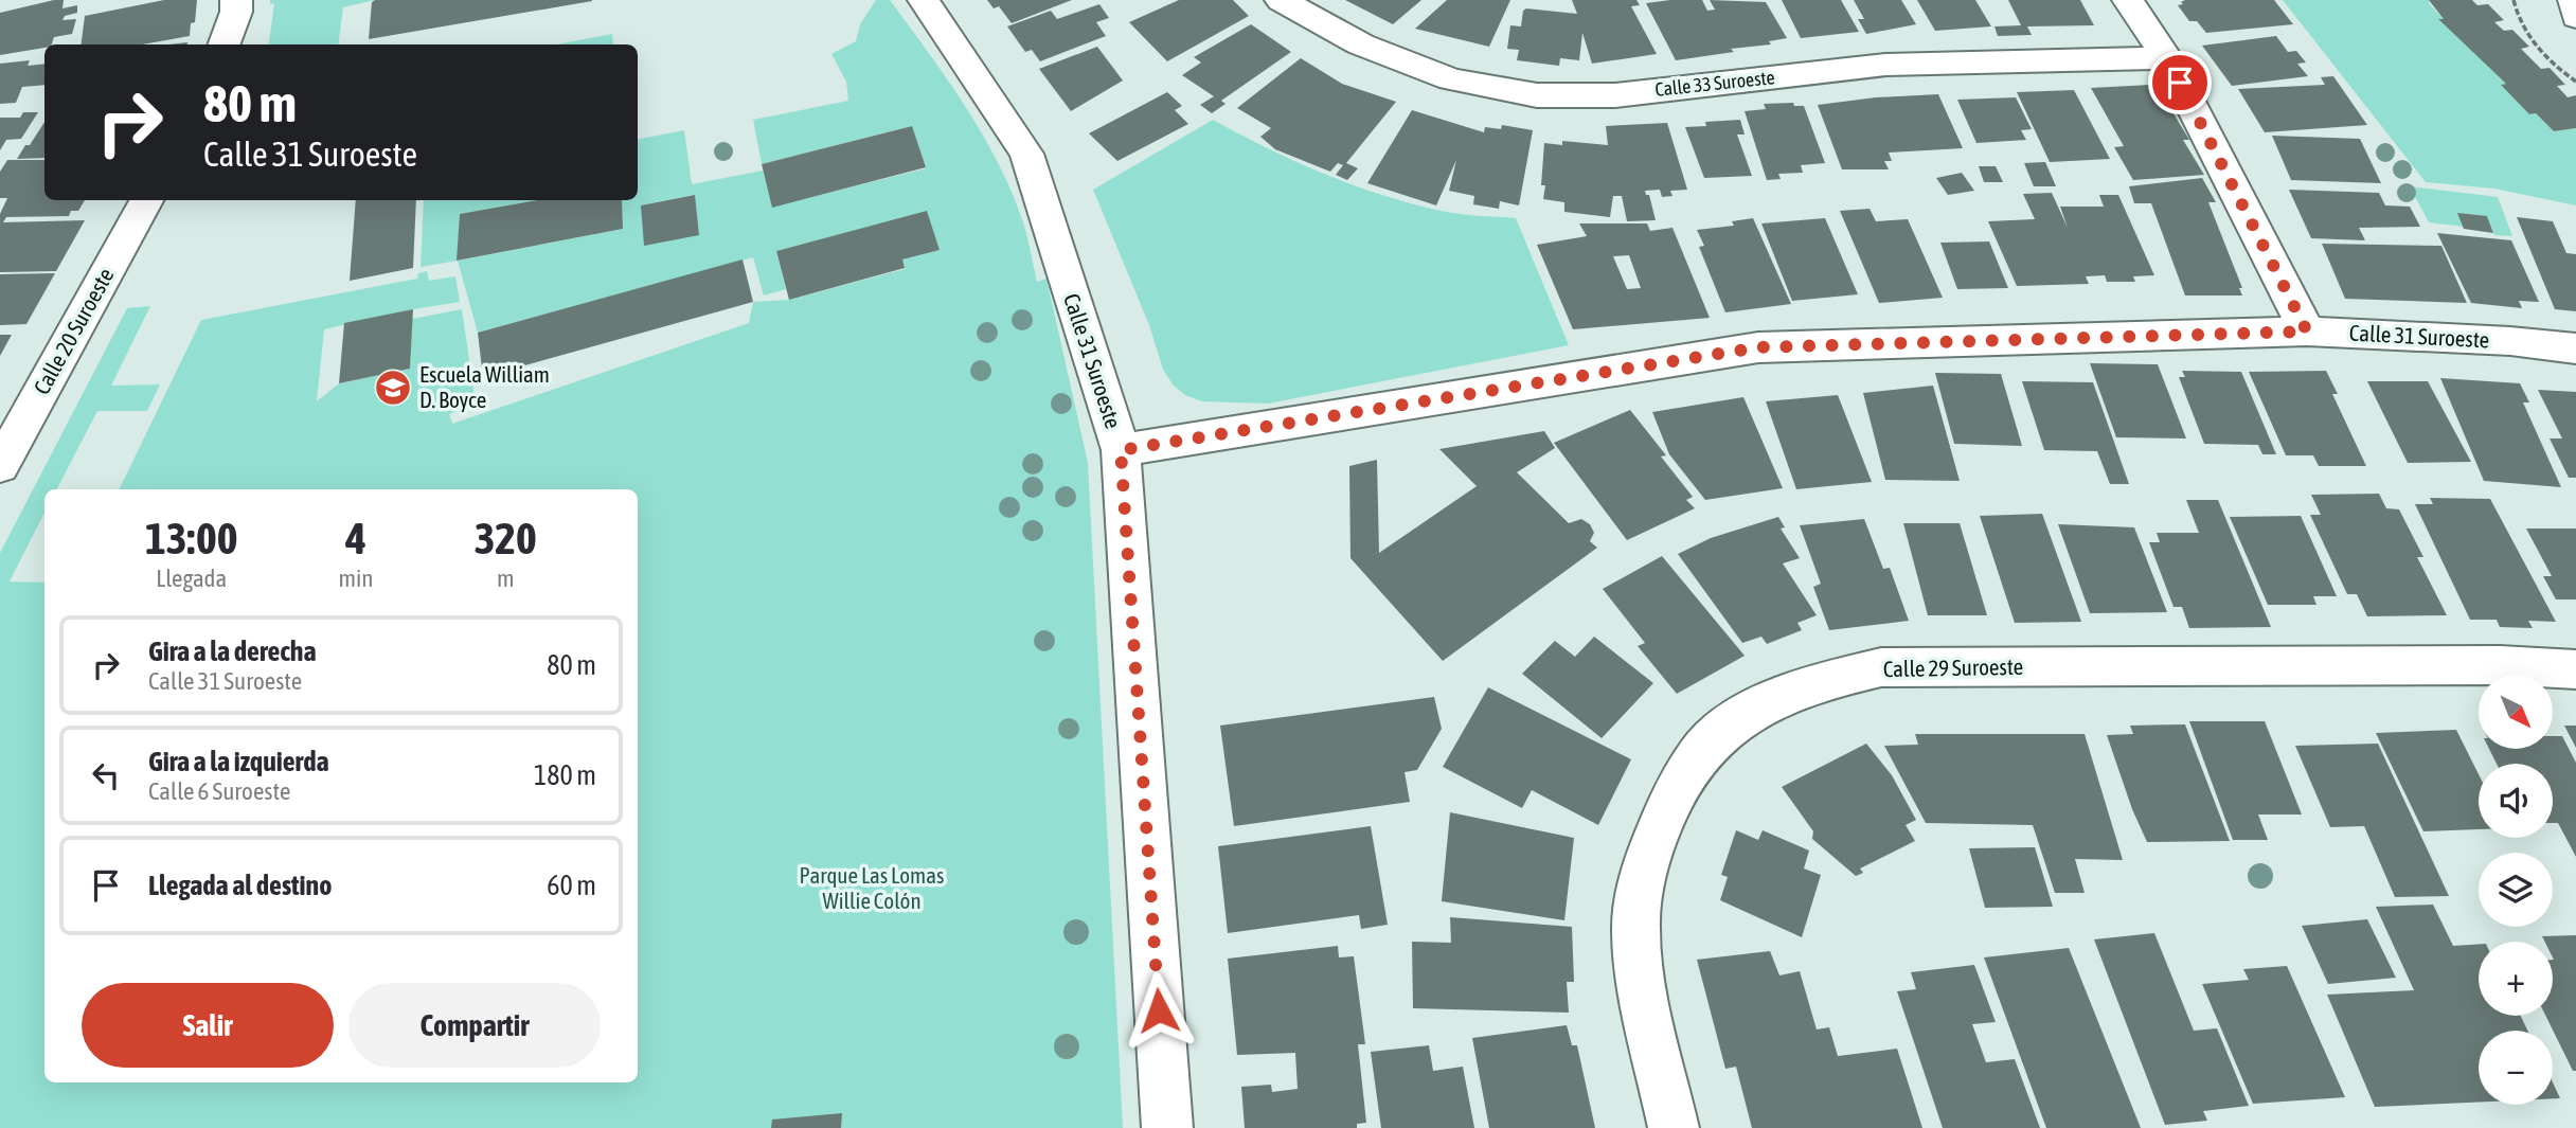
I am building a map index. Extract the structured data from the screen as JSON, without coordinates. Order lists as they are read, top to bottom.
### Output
{
  "streets": {
    "street": [
      "Calle 33 Suroeste",
      "Calle 20 Suroeste",
      "Calle 31 Suroeste",
      "Calle 29 Suroeste"
    ]
  },
  "parks": ["Parque Las Lomas Willie Colón"],
  "places": {
    "school or university": ["Escuela William D. Boyce"]
  },
  "north": "bottom right",
  "page": {
    "turn": ["80 m", "Calle 31 Suroeste"],
    "eta": [
      "13:00",
      "Llegada",
      "4",
      "min",
      "320",
      "m"
    ],
    "list": [
      {
        "name": "Gira a la derecha",
        "note": "Calle 31 Suroeste",
        "value": "80 m"
      },
      {
        "name": "Gira a la izquierda",
        "note": "Calle 6 Suroeste",
        "value": "180 m"
      },
      {
        "name": "Llegada al destino",
        "value": "60 m"
      }
    ],
    "map_buttons": ["+", "−"],
    "buttons": ["Salir", "Compartir"]
  }
}
